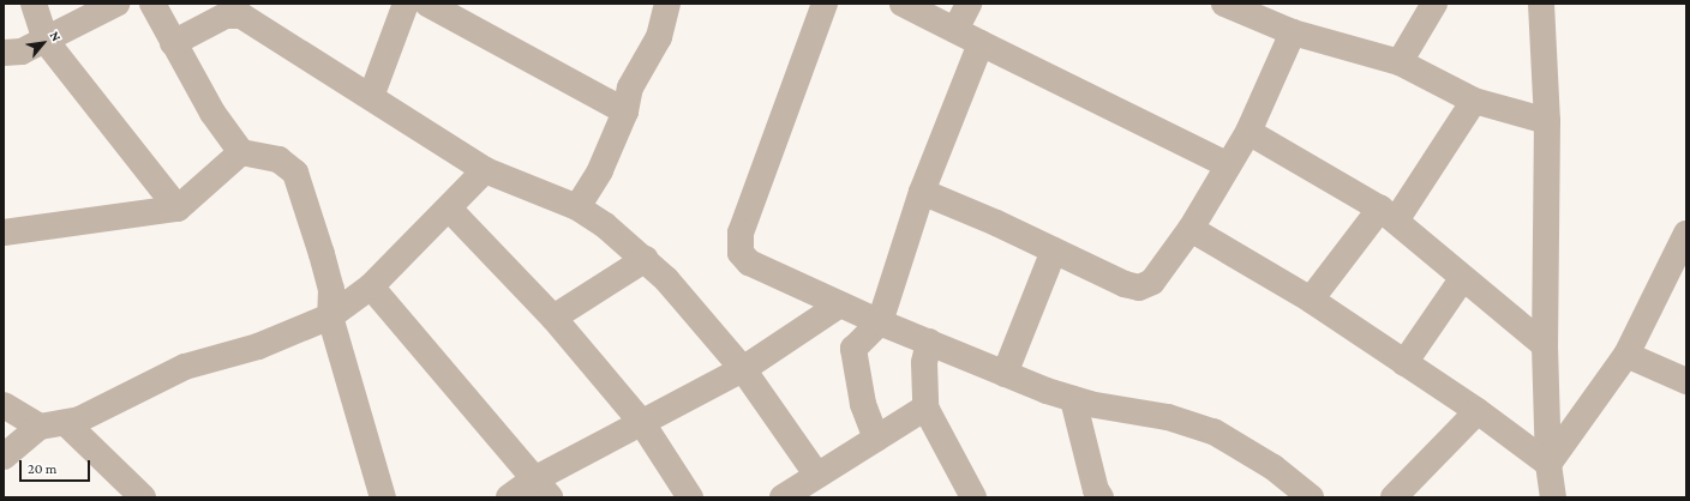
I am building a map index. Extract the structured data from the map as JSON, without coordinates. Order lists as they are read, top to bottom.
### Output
{
  "scale_bar": "20 m",
  "north": "top right"
}
